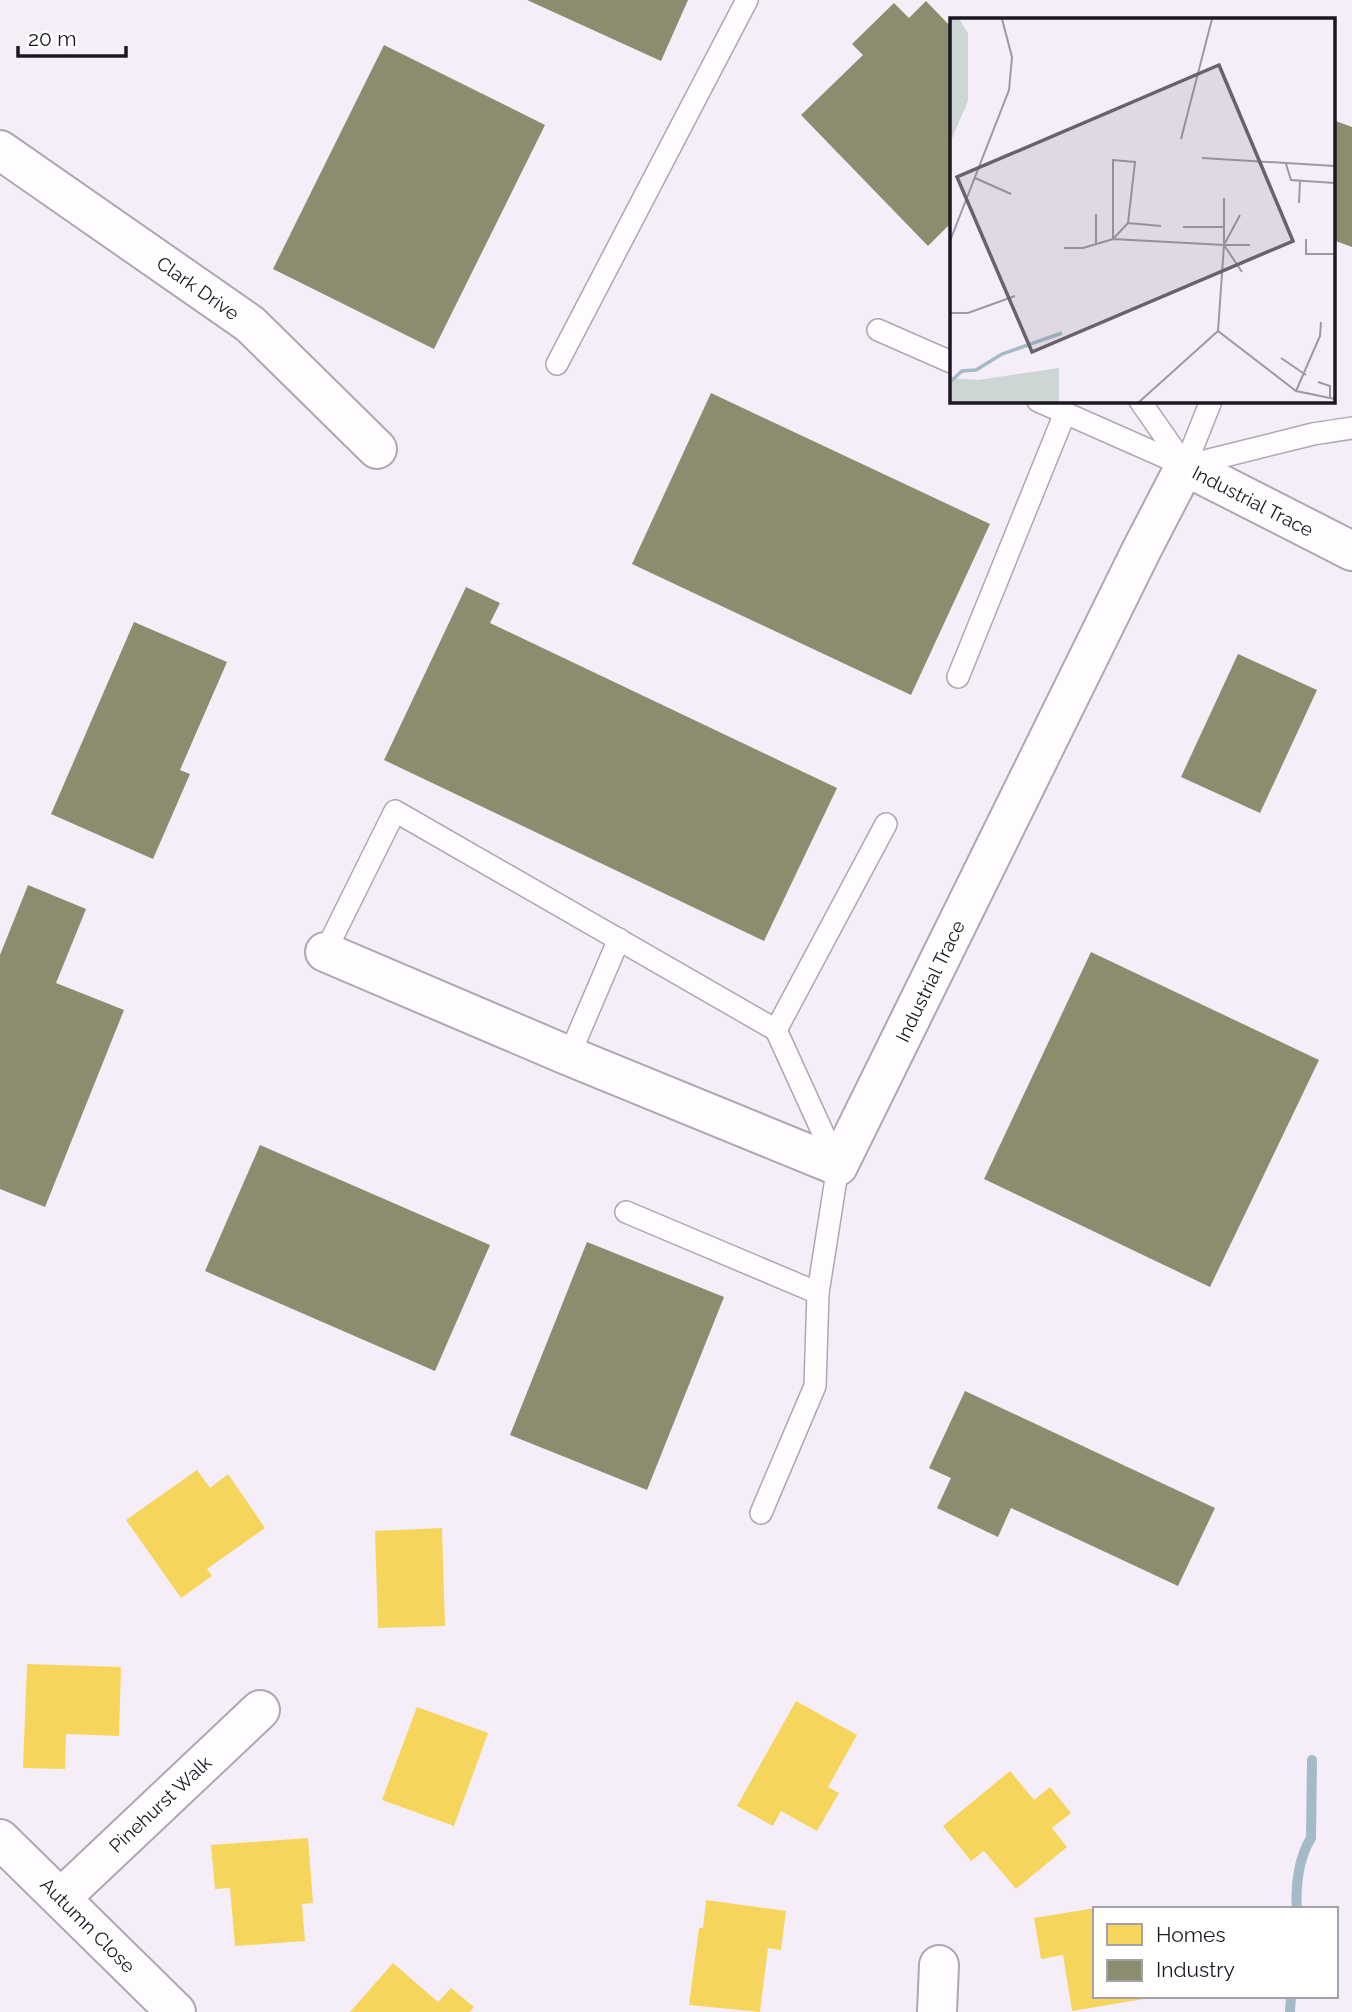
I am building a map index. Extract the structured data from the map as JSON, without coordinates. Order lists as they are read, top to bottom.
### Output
{
  "streets": {
    "street": [
      "Clark Drive",
      "Industrial Trace",
      "Pinehurst Walk",
      "Autumn Close"
    ]
  },
  "crossings": [
    ["Pinehurst Walk", "Autumn Close"]
  ],
  "legend": ["Homes", "Industry"],
  "scale_bar": "20 m"
}
